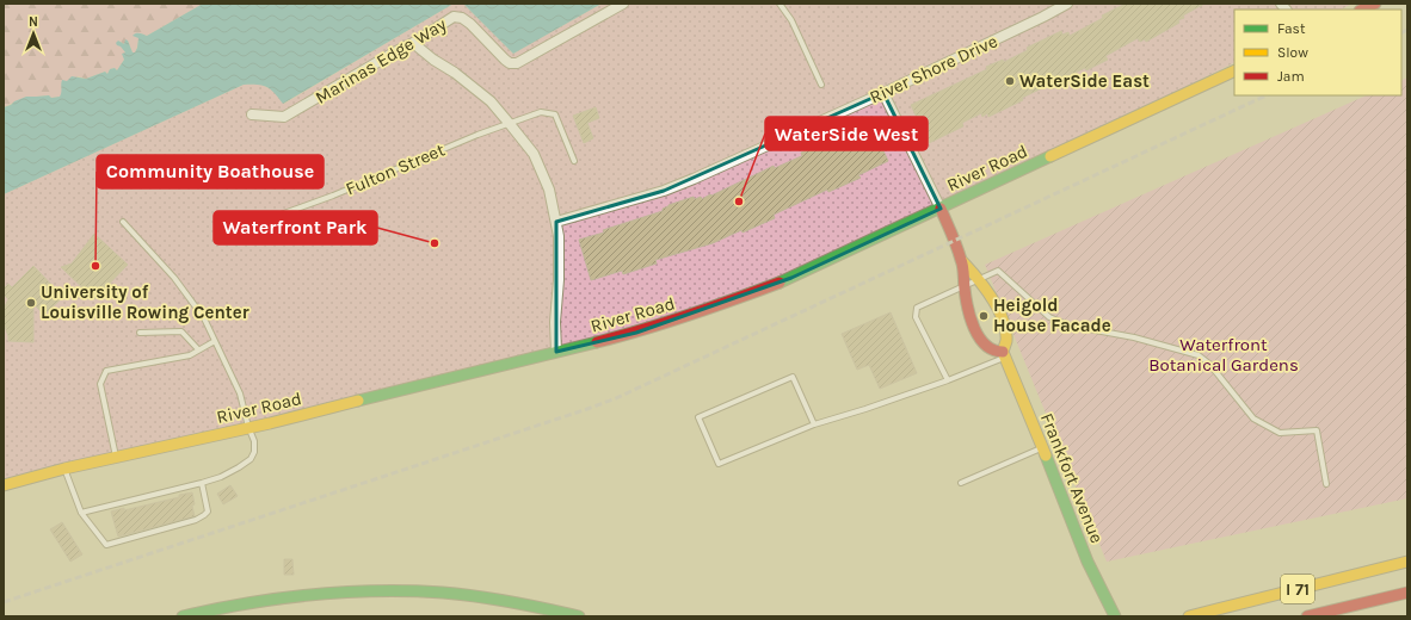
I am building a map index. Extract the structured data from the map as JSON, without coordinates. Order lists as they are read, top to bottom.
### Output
{
  "streets": {
    "main road": ["River Road", "Frankfort Avenue", "I 71"],
    "street": ["Marinas Edge Way", "River Shore Drive"],
    "lane": ["Fulton Street"]
  },
  "crossings": [
    ["River Shore Drive", "Frankfort Avenue"],
    ["River Road", "Frankfort Avenue"]
  ],
  "parks": ["Waterfront Botanical Gardens"],
  "places": [
    "WaterSide East",
    "WaterSide West",
    "Waterfront Park",
    "Community Boathouse",
    "University of Louisville Rowing Center",
    "Heigold House Facade"
  ],
  "legend": ["Fast", "Slow", "Jam"],
  "north": "top"
}
